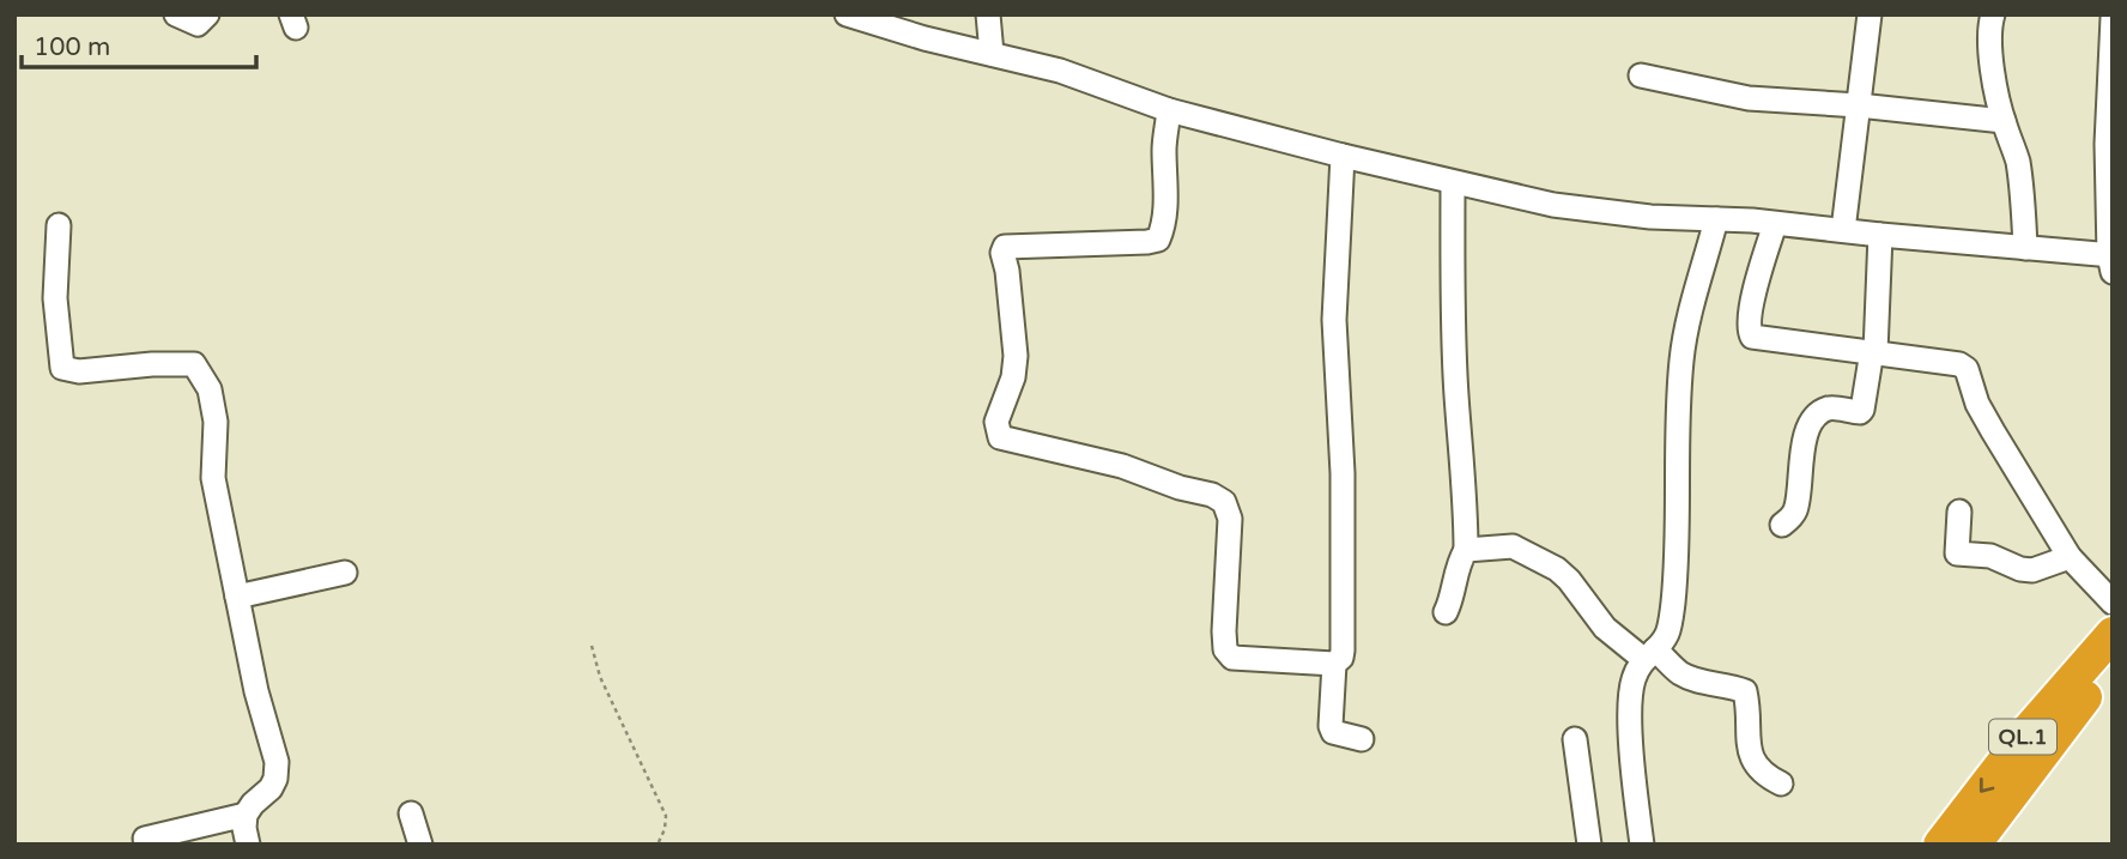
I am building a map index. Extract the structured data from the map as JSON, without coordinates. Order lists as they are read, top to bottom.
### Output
{
  "streets": {
    "highway": ["QL.1"]
  },
  "scale_bar": "100 m"
}
